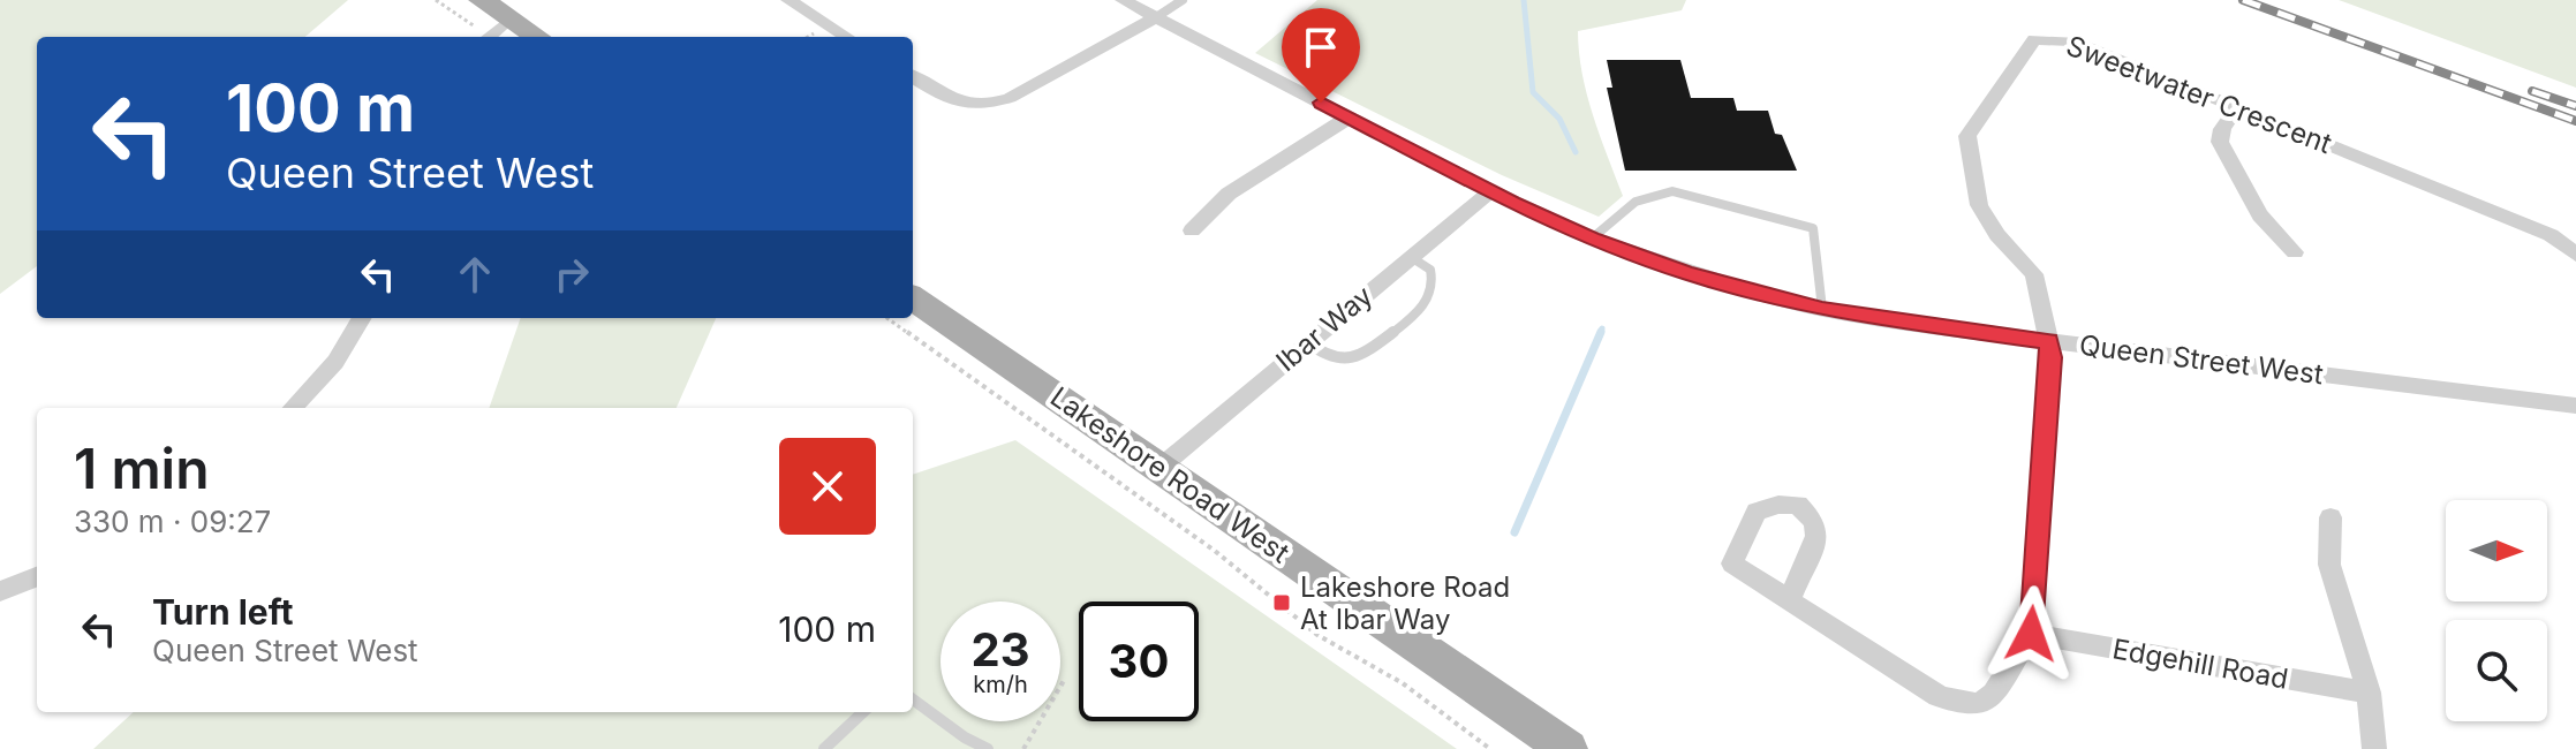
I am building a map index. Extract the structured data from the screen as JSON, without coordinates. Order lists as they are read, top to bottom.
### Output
{
  "streets": {
    "main road": ["Lakeshore Road West"],
    "street": [
      "Sweetwater Crescent",
      "Ibar Way",
      "Queen Street West",
      "Edgehill Road"
    ]
  },
  "crossings": [
    ["Sweetwater Crescent", "Queen Street West"],
    ["Ibar Way", "Queen Street West"],
    ["Ibar Way", "Lakeshore Road West"]
  ],
  "places": {
    "transit": ["Lakeshore Road At Ibar Way"]
  },
  "north": "right",
  "page": {
    "turn": ["100 m", "Queen Street West"],
    "heading": ["1 min", "330 m · 09:27"],
    "list": [
      {
        "name": "Turn left",
        "note": "Queen Street West",
        "value": "100 m"
      }
    ],
    "speed": "23 km/h",
    "limit": "30"
  }
}
